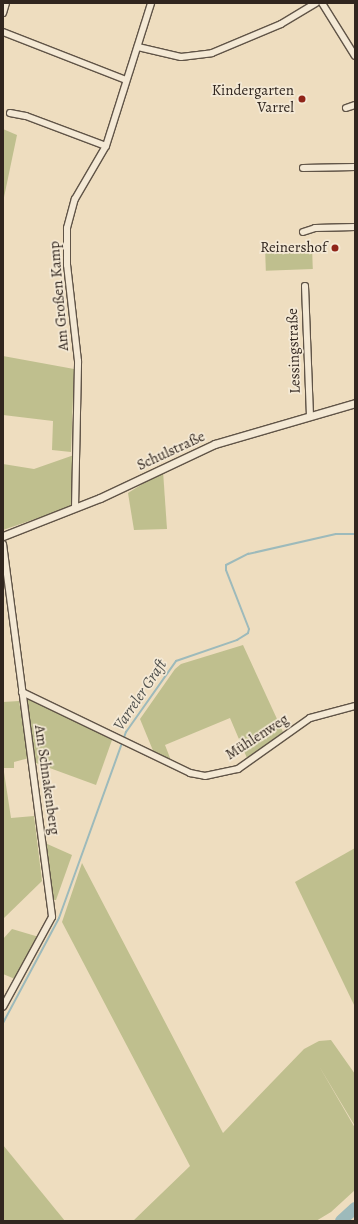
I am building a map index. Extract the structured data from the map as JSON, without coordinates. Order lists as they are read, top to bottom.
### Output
{
  "streets": {
    "street": [
      "Am Großen Kamp",
      "Lessingstraße",
      "Schulstraße",
      "Mühlenweg",
      "Am Schnakenberg"
    ]
  },
  "crossings": [
    ["Am Großen Kamp", "Schulstraße"],
    ["Lessingstraße", "Schulstraße"],
    ["Mühlenweg", "Am Schnakenberg"]
  ],
  "water": ["Varreler Graft"],
  "places": ["Kindergarten Varrel", "Reinershof"]
}
